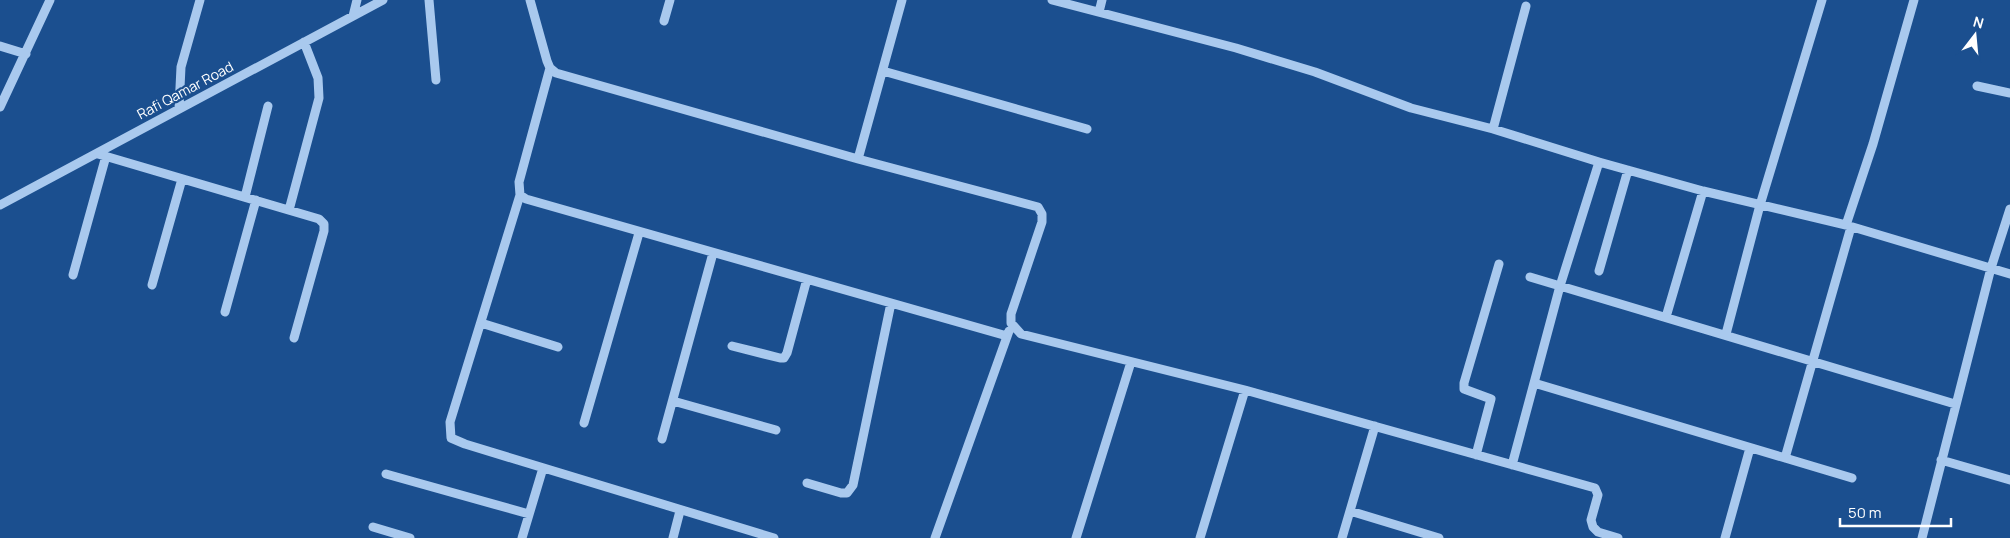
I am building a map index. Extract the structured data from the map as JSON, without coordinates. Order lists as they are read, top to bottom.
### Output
{
  "streets": {
    "street": ["Rafi Qamar Road"]
  },
  "scale_bar": "50 m",
  "north": "top"
}
